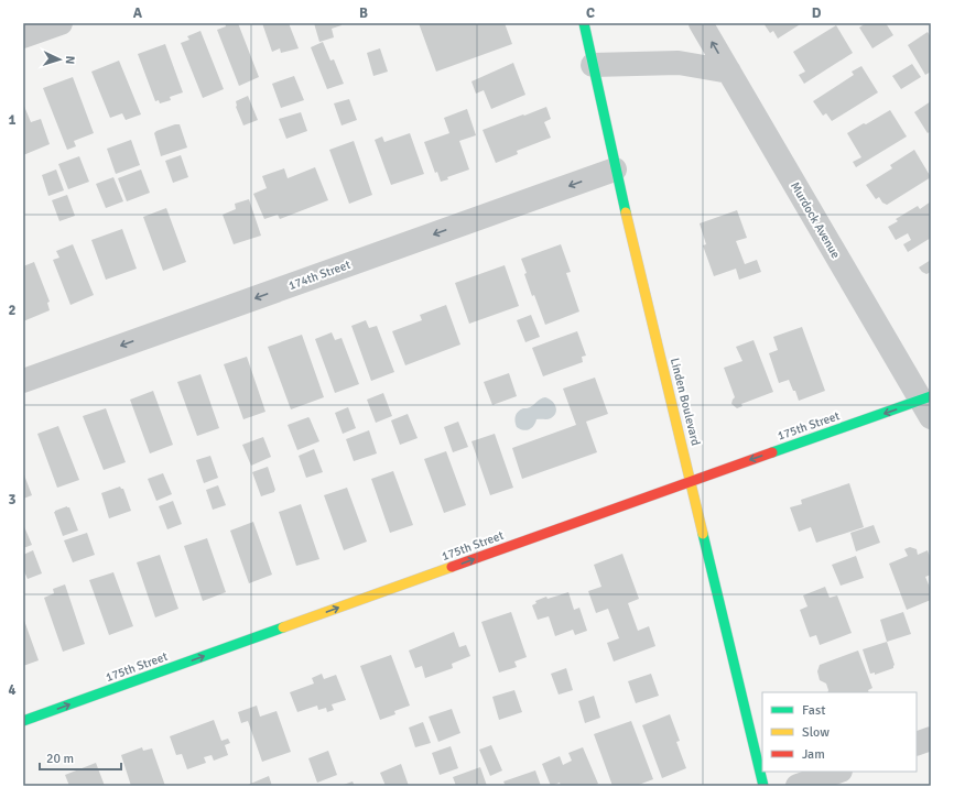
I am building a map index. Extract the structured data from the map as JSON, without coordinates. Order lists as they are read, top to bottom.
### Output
{
  "streets": {
    "street": [
      "Murdock Avenue",
      "174th Street",
      "Linden Boulevard",
      "175th Street"
    ]
  },
  "crossings": [
    ["Murdock Avenue", "175th Street"],
    ["174th Street", "Linden Boulevard"],
    ["Linden Boulevard", "175th Street"]
  ],
  "one_way": ["174th Street"],
  "legend": ["Fast", "Slow", "Jam"],
  "scale_bar": "20 m",
  "north": "right",
  "grid": {
    "columns": [
      "A",
      "B",
      "C",
      "D"
    ],
    "rows": [
      "1",
      "2",
      "3",
      "4"
    ]
  }
}
